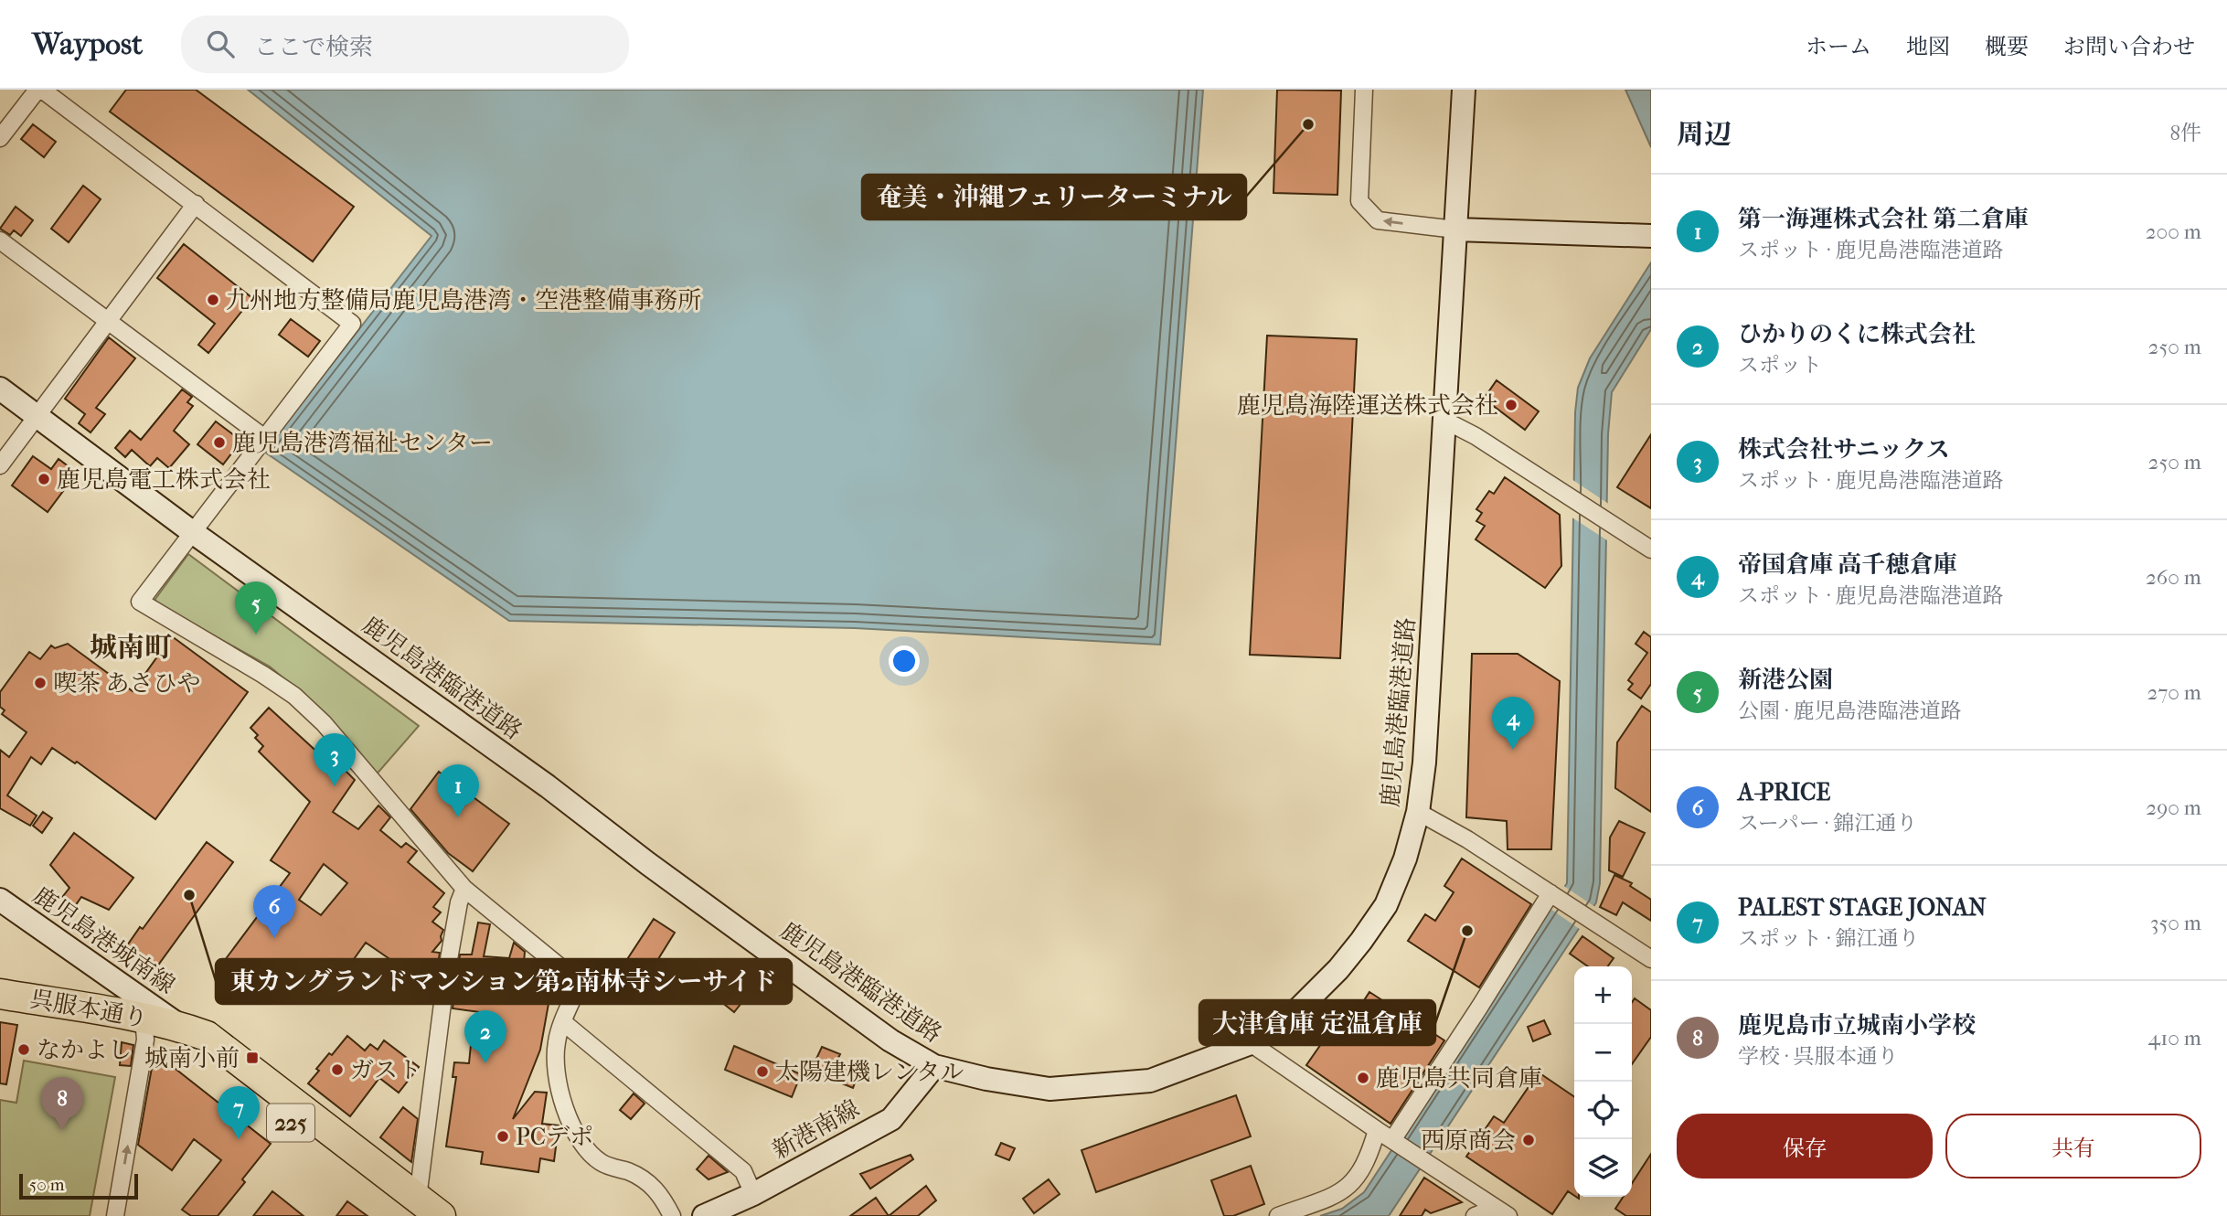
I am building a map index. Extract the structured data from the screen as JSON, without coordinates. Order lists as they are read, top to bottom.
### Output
{
  "streets": {
    "highway": ["呉服本通り", "225"],
    "street": ["鹿児島港臨港道路", "鹿児島港城南線", "新港南線"]
  },
  "crossings": [
    ["鹿児島港臨港道路", "新港南線"],
    ["鹿児島港城南線", "呉服本通り"],
    ["鹿児島港城南線", "225"],
    ["呉服本通り", "225"]
  ],
  "districts": ["城南町"],
  "places": {
    "other": [
      "奄美・沖縄フェリーターミナル",
      "九州地方整備局鹿児島港湾・空港整備事務所",
      "鹿児島海陸運送株式会社",
      "鹿児島港湾福祉センター",
      "鹿児島電工株式会社",
      "喫茶 あさひや",
      "東カングランドマンション第2南林寺シーサイド",
      "大津倉庫 定温倉庫",
      "なかよし",
      "ガスト",
      "太陽建機レンタル",
      "鹿児島共同倉庫",
      "PCデポ",
      "西原商会"
    ],
    "transit": ["城南小前"]
  },
  "scale_bar": "50 m",
  "page": {
    "header": "Waypost",
    "search": "ここで検索",
    "nav": [
      "ホーム",
      "地図",
      "概要",
      "お問い合わせ"
    ],
    "heading": ["周辺", "8件"],
    "list": [
      {
        "mark": "1",
        "name": "第一海運株式会社 第二倉庫",
        "note": "スポット · 鹿児島港臨港道路",
        "value": "200 m"
      },
      {
        "mark": "2",
        "name": "ひかりのくに株式会社",
        "note": "スポット",
        "value": "250 m"
      },
      {
        "mark": "3",
        "name": "株式会社サニックス",
        "note": "スポット · 鹿児島港臨港道路",
        "value": "250 m"
      },
      {
        "mark": "4",
        "name": "帝国倉庫 高千穂倉庫",
        "note": "スポット · 鹿児島港臨港道路",
        "value": "260 m"
      },
      {
        "mark": "5",
        "name": "新港公園",
        "note": "公園 · 鹿児島港臨港道路",
        "value": "270 m"
      },
      {
        "mark": "6",
        "name": "A-PRICE",
        "note": "スーパー · 錦江通り",
        "value": "290 m"
      },
      {
        "mark": "7",
        "name": "PALEST STAGE JONAN",
        "note": "スポット · 錦江通り",
        "value": "350 m"
      },
      {
        "mark": "8",
        "name": "鹿児島市立城南小学校",
        "note": "学校 · 呉服本通り",
        "value": "410 m"
      }
    ],
    "pins": [
      "5",
      "4",
      "3",
      "1",
      "6",
      "2",
      "8",
      "7"
    ],
    "map_buttons": ["+", "−"],
    "buttons": ["保存", "共有"],
    "scale": "50 m"
  }
}
